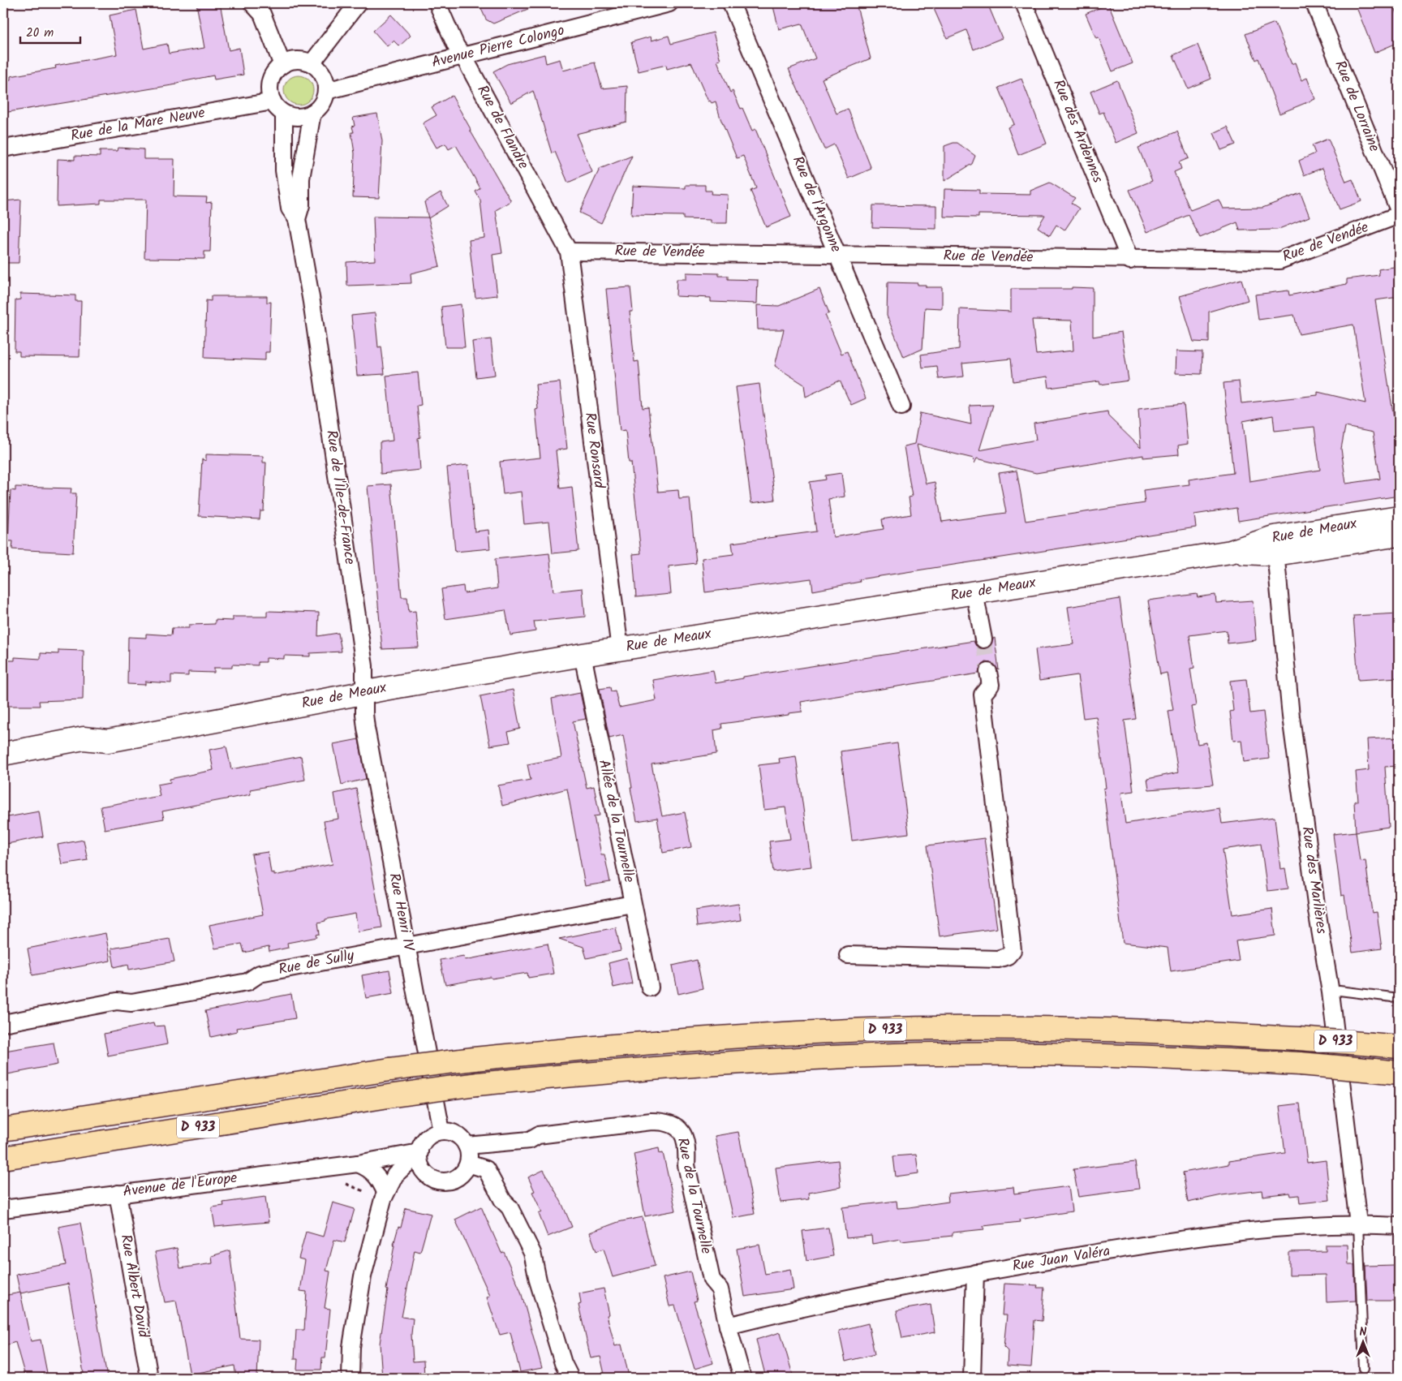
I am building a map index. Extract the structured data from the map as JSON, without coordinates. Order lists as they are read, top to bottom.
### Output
{
  "streets": {
    "highway": ["D 933"],
    "main road": ["Rue de Meaux"],
    "street": [
      "Avenue Pierre Colongo",
      "Rue de Lorraine",
      "Rue de la Mare Neuve",
      "Rue de Flandre",
      "Rue des Ardennes",
      "Rue de l'Argonne",
      "Rue de Vendée",
      "Rue Ronsard",
      "Rue de l'Île-de-France",
      "Allée de la Tournelle",
      "Rue des Marlières",
      "Rue Henri IV",
      "Rue de Sully",
      "Avenue de l'Europe",
      "Rue de la Tournelle",
      "Rue Juan Valéra",
      "Rue Albert David"
    ]
  },
  "crossings": [
    ["Avenue Pierre Colongo", "Rue de la Mare Neuve"],
    ["Avenue Pierre Colongo", "Rue de Flandre"],
    ["Rue de Flandre", "Rue de Vendée"],
    ["Rue de Flandre", "Rue Ronsard"],
    ["Rue des Ardennes", "Rue de Vendée"],
    ["Rue de l'Argonne", "Rue de Vendée"],
    ["Rue de Vendée", "Rue Ronsard"],
    ["Rue Ronsard", "Rue de Meaux"],
    ["Rue de l'Île-de-France", "Rue de Meaux"],
    ["Rue de l'Île-de-France", "Rue Henri IV"],
    ["Rue de Meaux", "Allée de la Tournelle"],
    ["Rue de Meaux", "Rue des Marlières"],
    ["Rue de Meaux", "Rue Henri IV"],
    ["Allée de la Tournelle", "Rue de Sully"],
    ["Rue des Marlières", "Rue Juan Valéra"],
    ["Rue Henri IV", "Rue de Sully"],
    ["Rue Henri IV", "Avenue de l'Europe"],
    ["Rue Henri IV", "Rue de la Tournelle"],
    ["Avenue de l'Europe", "Rue de la Tournelle"],
    ["Avenue de l'Europe", "Rue Albert David"],
    ["Rue de la Tournelle", "Rue Juan Valéra"]
  ],
  "scale_bar": "20 m",
  "north": "top"
}
